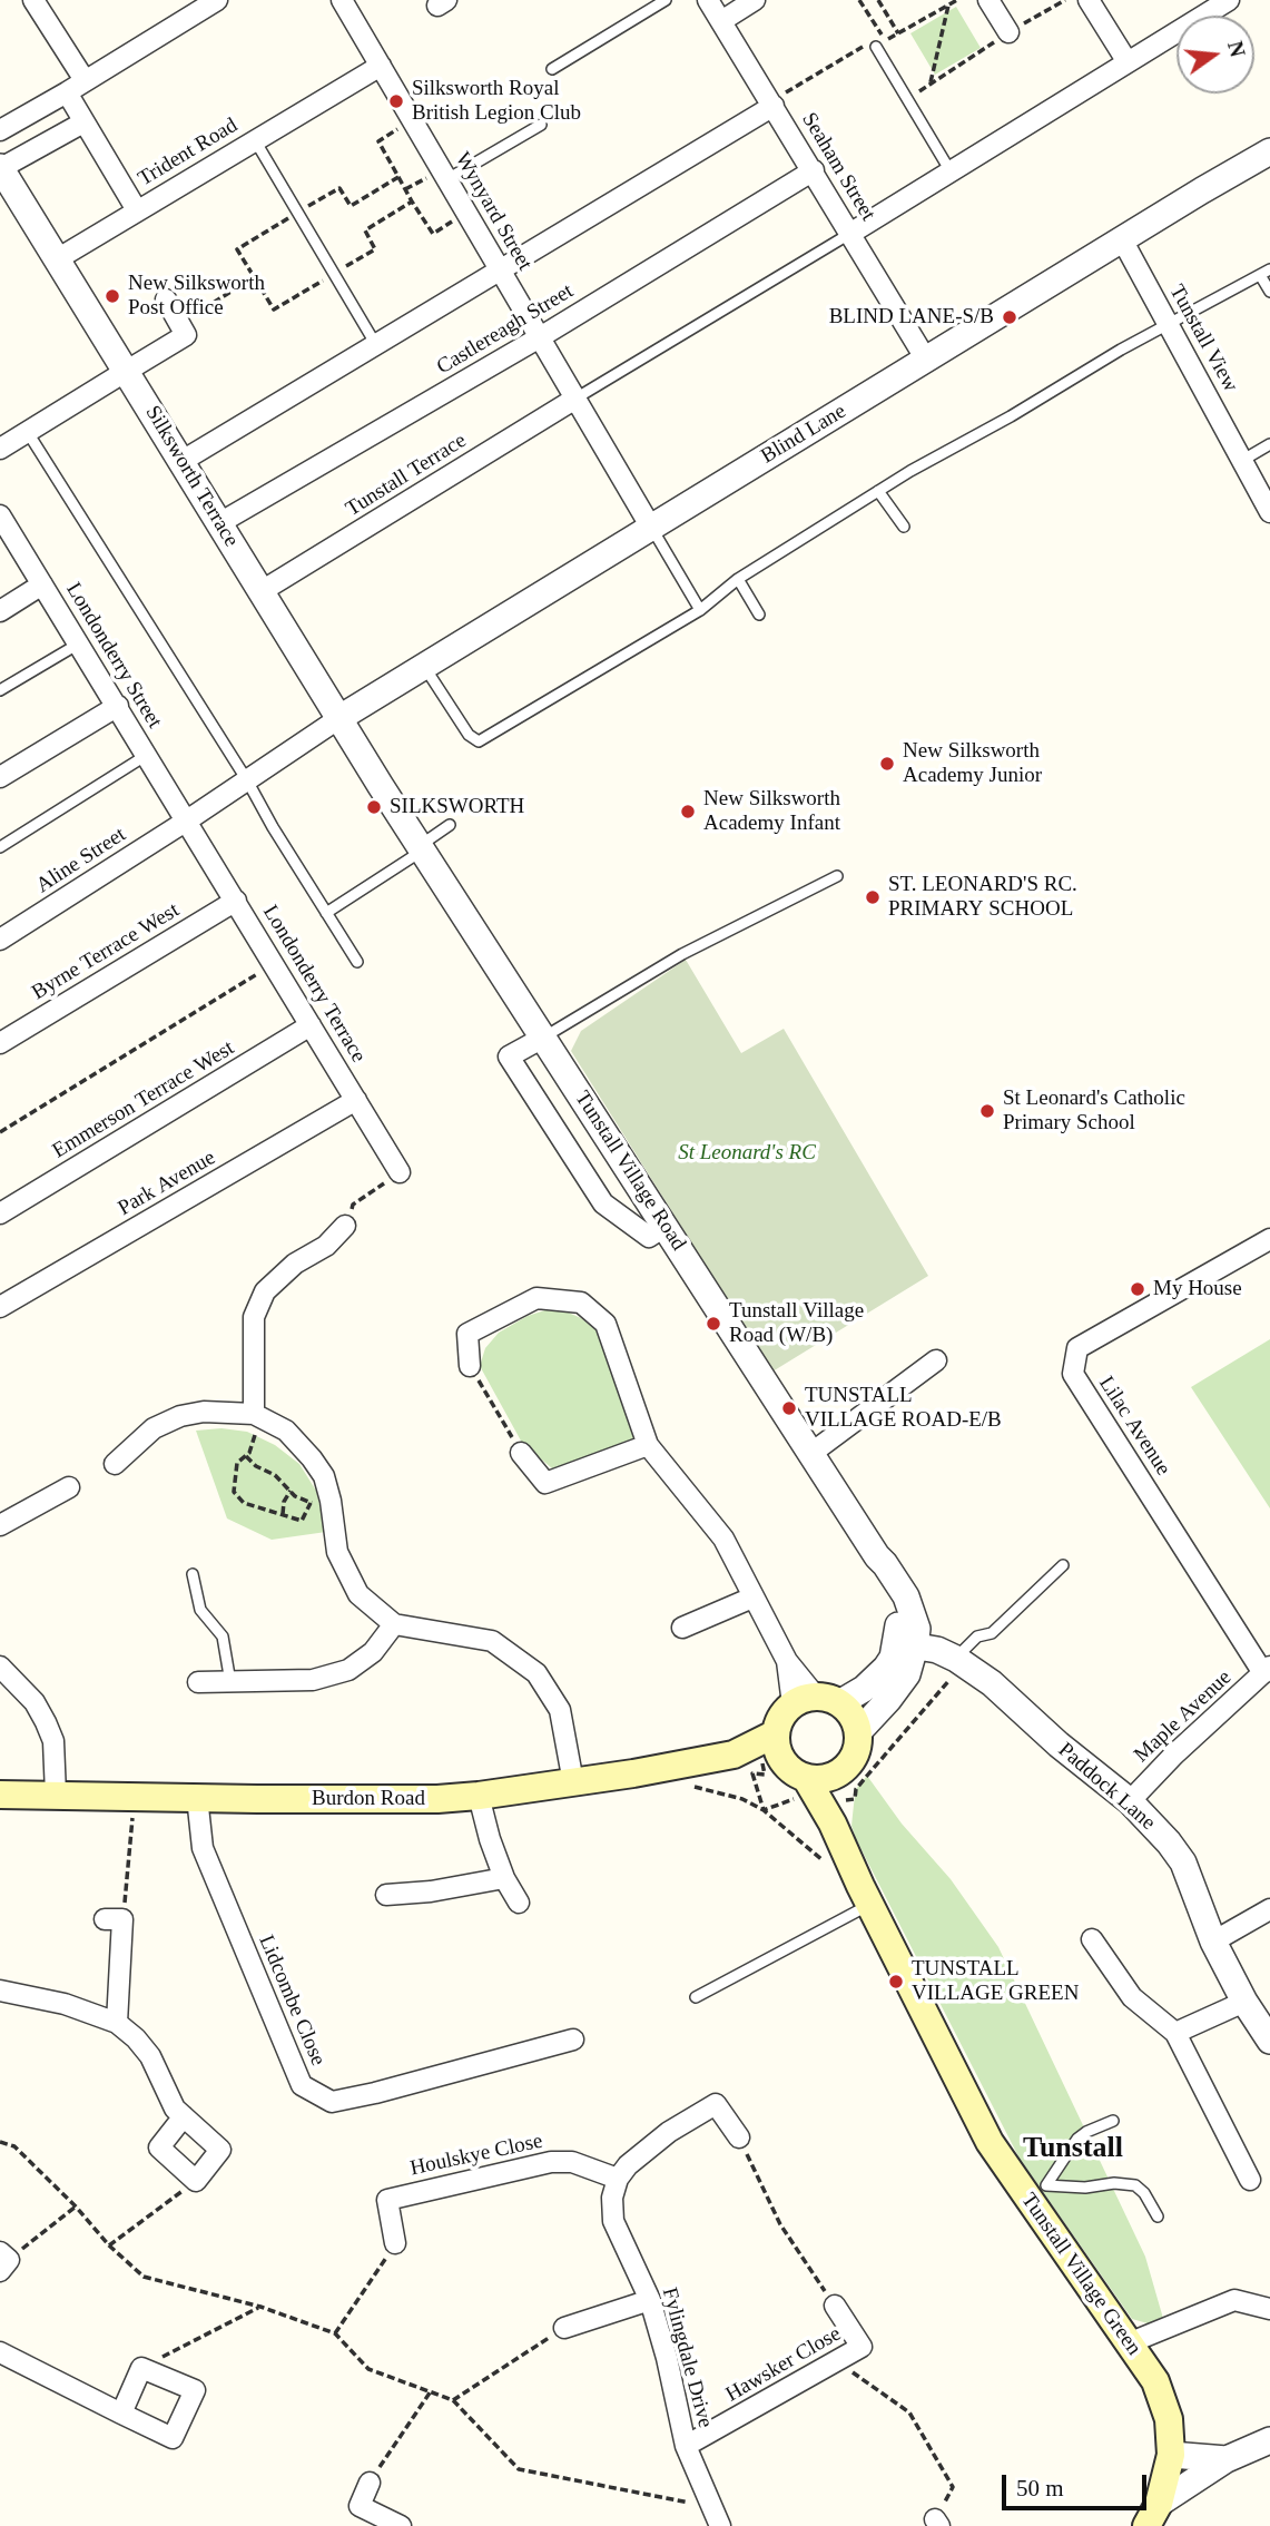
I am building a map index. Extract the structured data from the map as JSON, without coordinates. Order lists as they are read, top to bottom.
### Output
{
  "streets": {
    "main road": ["Burdon Road", "Tunstall Village Green"],
    "street": [
      "Trident Road",
      "Seaham Street",
      "Wynyard Street",
      "Castlereagh Street",
      "Tunstall View",
      "Blind Lane",
      "Tunstall Terrace",
      "Silksworth Terrace",
      "Londonderry Street",
      "Aline Street",
      "Byrne Terrace West",
      "Londonderry Terrace",
      "Emmerson Terrace West",
      "Tunstall Village Road",
      "Park Avenue",
      "Lilac Avenue",
      "Maple Avenue",
      "Paddock Lane",
      "Lidcombe Close",
      "Houlskye Close",
      "Fylingdale Drive",
      "Hawsker Close"
    ]
  },
  "crossings": [
    ["Trident Road", "Wynyard Street"],
    ["Seaham Street", "Castlereagh Street"],
    ["Seaham Street", "Blind Lane"],
    ["Wynyard Street", "Castlereagh Street"],
    ["Wynyard Street", "Blind Lane"],
    ["Wynyard Street", "Tunstall Terrace"],
    ["Castlereagh Street", "Silksworth Terrace"],
    ["Tunstall View", "Blind Lane"],
    ["Blind Lane", "Silksworth Terrace"],
    ["Blind Lane", "Aline Street"],
    ["Tunstall Terrace", "Silksworth Terrace"],
    ["Silksworth Terrace", "Aline Street"],
    ["Silksworth Terrace", "Tunstall Village Road"],
    ["Londonderry Street", "Aline Street"],
    ["Londonderry Street", "Londonderry Terrace"],
    ["Aline Street", "Londonderry Terrace"],
    ["Byrne Terrace West", "Londonderry Terrace"],
    ["Londonderry Terrace", "Emmerson Terrace West"],
    ["Londonderry Terrace", "Park Avenue"],
    ["Tunstall Village Road", "Paddock Lane"],
    ["Tunstall Village Road", "Burdon Road"],
    ["Tunstall Village Road", "Tunstall Village Green"],
    ["Lilac Avenue", "Maple Avenue"],
    ["Maple Avenue", "Paddock Lane"],
    ["Burdon Road", "Lidcombe Close"],
    ["Burdon Road", "Tunstall Village Green"],
    ["Houlskye Close", "Fylingdale Drive"],
    ["Fylingdale Drive", "Hawsker Close"]
  ],
  "districts": ["Tunstall"],
  "parks": ["St Leonard's RC"],
  "places": [
    "Silksworth Royal British Legion Club",
    "New Silksworth Post Office",
    "BLIND LANE-S/B",
    "New Silksworth Academy Junior",
    "SILKSWORTH",
    "New Silksworth Academy Infant",
    "ST. LEONARD'S RC. PRIMARY SCHOOL",
    "St Leonard's Catholic Primary School",
    "My House",
    "Tunstall Village Road (W/B)",
    "TUNSTALL VILLAGE ROAD-E/B",
    "TUNSTALL VILLAGE GREEN"
  ],
  "scale_bar": "50 m",
  "north": "right"
}
